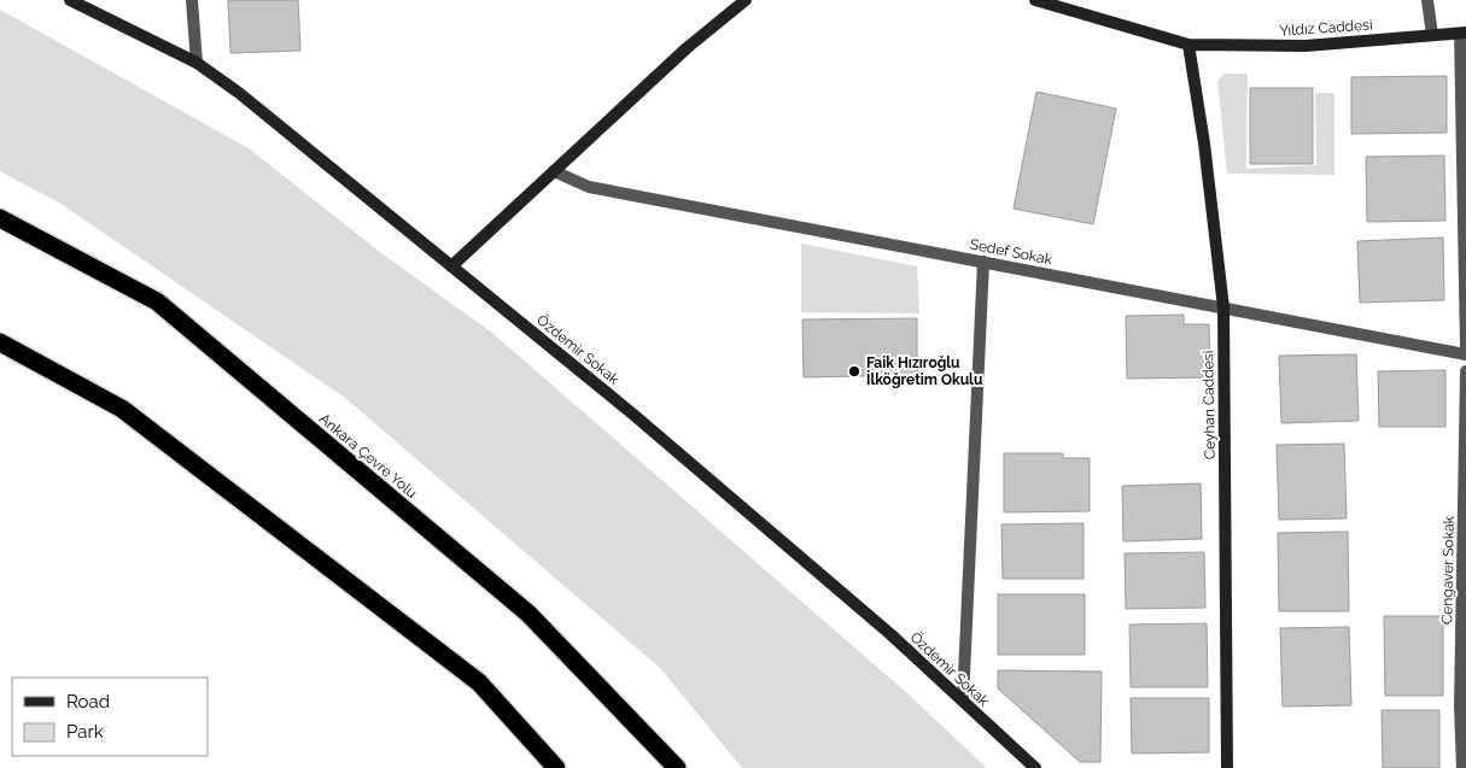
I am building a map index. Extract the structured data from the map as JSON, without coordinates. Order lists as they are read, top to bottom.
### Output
{
  "streets": {
    "highway": ["Ankara Çevre Yolu"],
    "street": [
      "Yıldız Caddesi",
      "Sedef Sokak",
      "Özdemir Sokak",
      "Ceyhan Caddesi",
      "Cengaver Sokak"
    ]
  },
  "crossings": [
    ["Yıldız Caddesi", "Ceyhan Caddesi"],
    ["Sedef Sokak", "Ceyhan Caddesi"]
  ],
  "places": ["Faik Hızıroğlu İlköğretim Okulu"],
  "legend": ["Road", "Park"]
}
